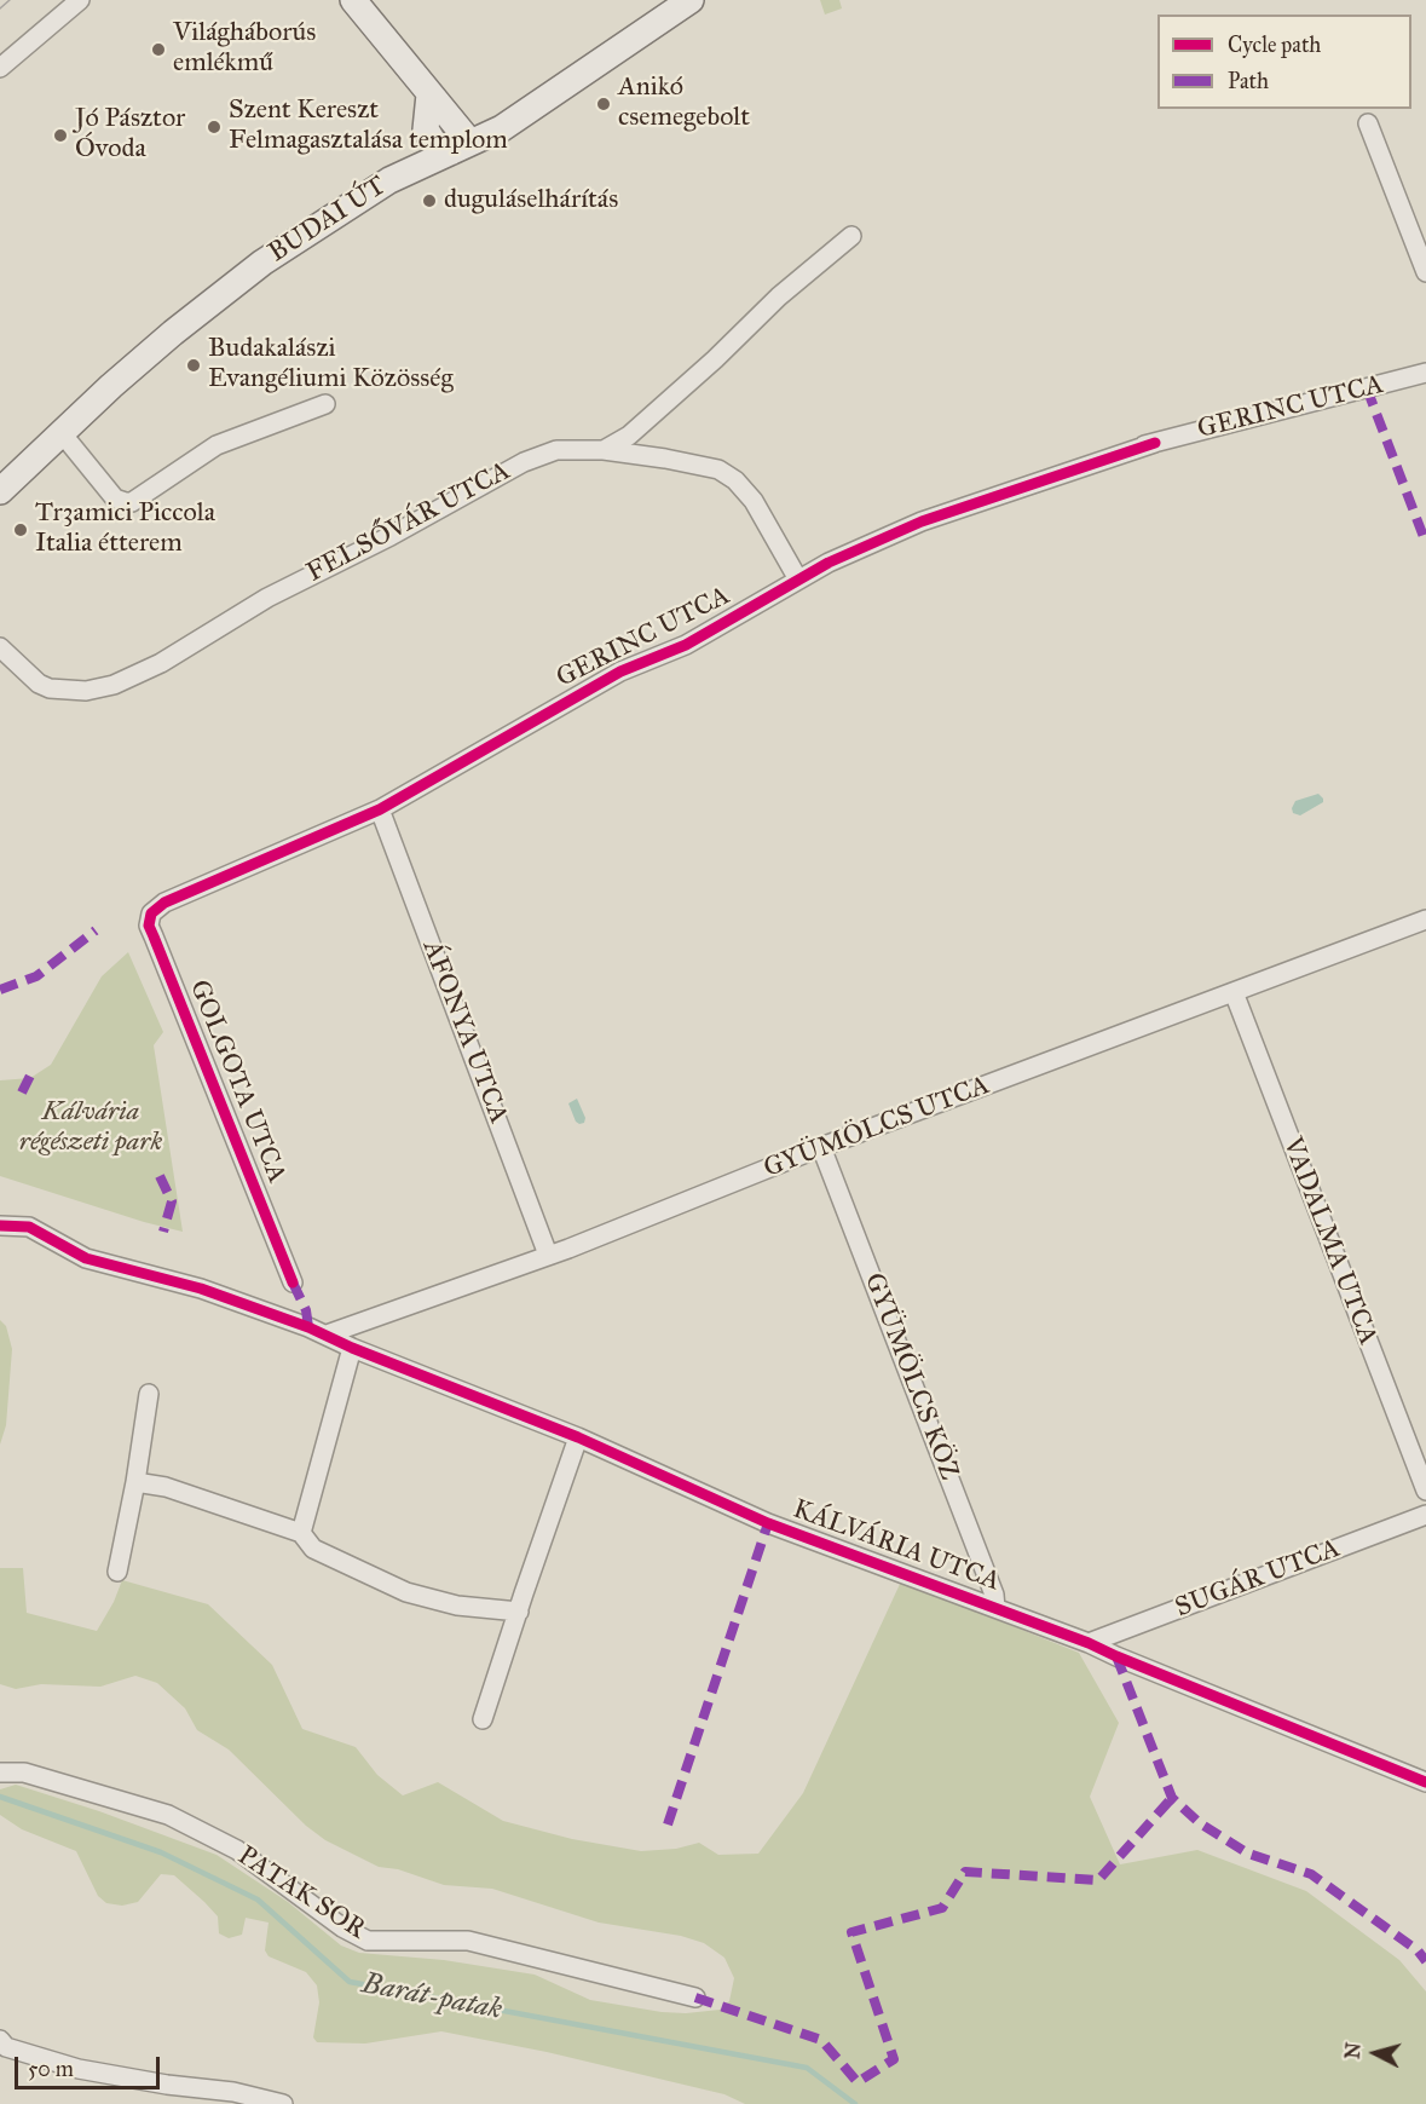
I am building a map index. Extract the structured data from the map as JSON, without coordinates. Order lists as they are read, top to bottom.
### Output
{
  "streets": {
    "main road": ["BUDAI ÚT"],
    "street": [
      "GERINC UTCA",
      "FELSŐVÁR UTCA",
      "ÁFONYA UTCA",
      "GOLGOTA UTCA",
      "GYÜMÖLCS UTCA",
      "VADALMA UTCA",
      "GYÜMÖLCS KÖZ",
      "KÁLVÁRIA UTCA",
      "SUGÁR UTCA",
      "PATAK SOR"
    ]
  },
  "crossings": [
    ["GERINC UTCA", "FELSŐVÁR UTCA"],
    ["GERINC UTCA", "ÁFONYA UTCA"],
    ["GERINC UTCA", "GOLGOTA UTCA"],
    ["ÁFONYA UTCA", "GYÜMÖLCS UTCA"],
    ["GYÜMÖLCS UTCA", "VADALMA UTCA"],
    ["GYÜMÖLCS UTCA", "GYÜMÖLCS KÖZ"],
    ["GYÜMÖLCS UTCA", "KÁLVÁRIA UTCA"],
    ["GYÜMÖLCS KÖZ", "KÁLVÁRIA UTCA"],
    ["KÁLVÁRIA UTCA", "SUGÁR UTCA"]
  ],
  "water": ["Barát-patak"],
  "parks": ["Kálvária régészeti park"],
  "places": [
    "Világháborús emlékmű",
    "Anikó csemegebolt",
    "Szent Kereszt Felmagasztalása templom",
    "Jó Pásztor Óvoda",
    "duguláselhárítás",
    "Budakalászi Evangéliumi Közösség",
    "Tr3amici Piccola Italia étterem"
  ],
  "legend": ["Cycle path", "Path"],
  "scale_bar": "50 m",
  "north": "left"
}
